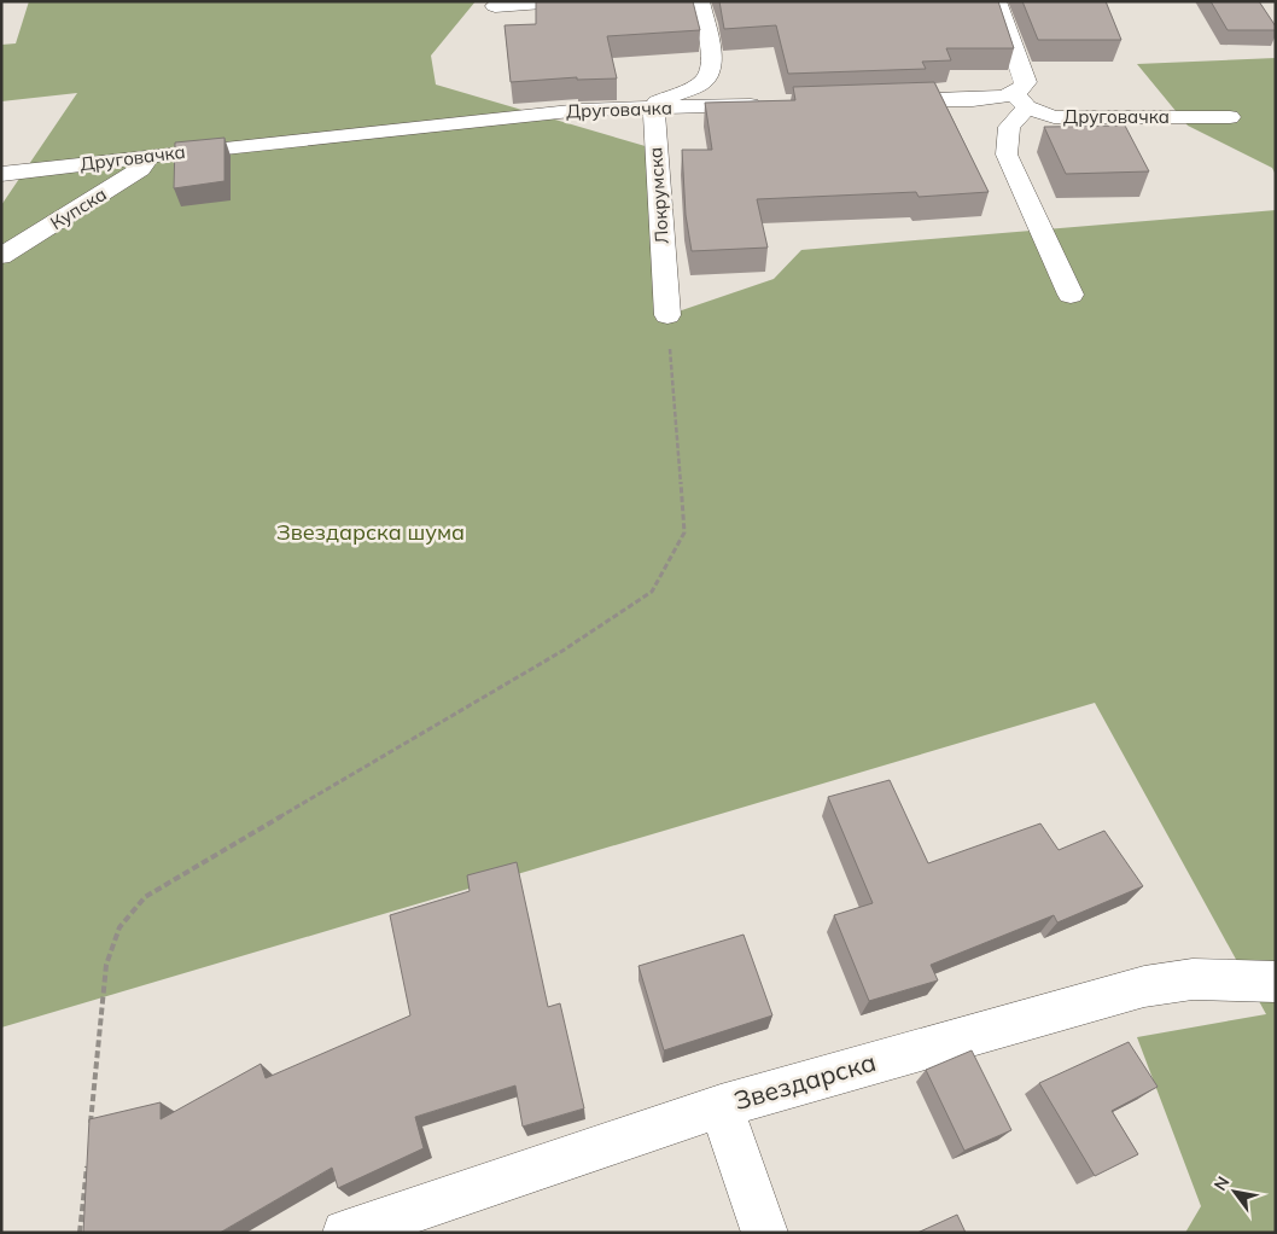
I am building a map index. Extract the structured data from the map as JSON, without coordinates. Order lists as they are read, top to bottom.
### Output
{
  "streets": {
    "street": [
      "Друговачка",
      "Локрумска",
      "Купска",
      "Звездарска"
    ]
  },
  "crossings": [
    ["Друговачка", "Локрумска"],
    ["Друговачка", "Купска"]
  ],
  "parks": ["Звездарска шума"],
  "north": "top left"
}
